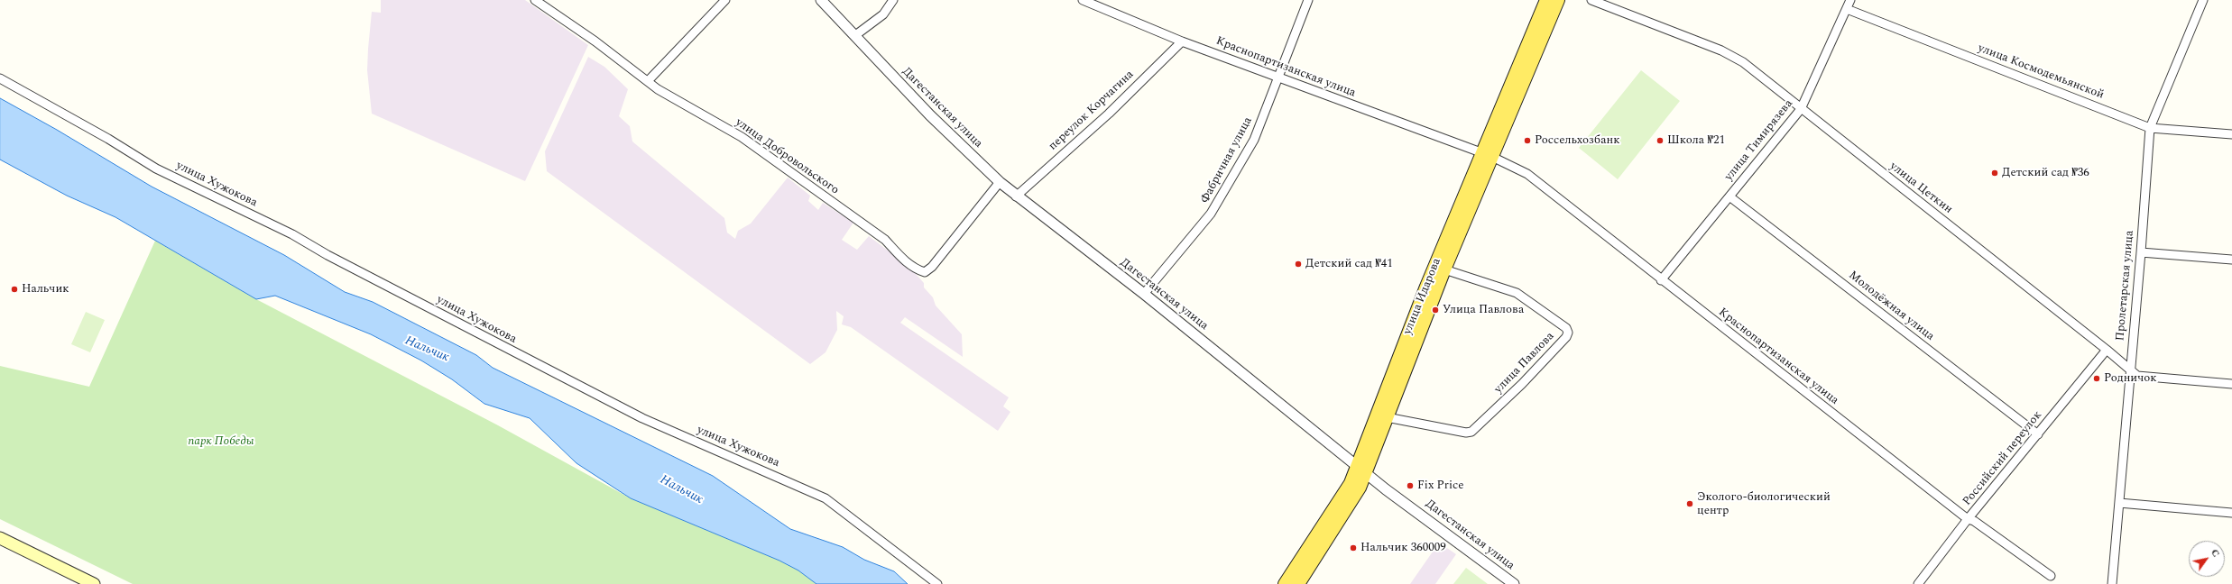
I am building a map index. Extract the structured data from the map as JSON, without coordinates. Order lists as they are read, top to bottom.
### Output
{
  "streets": {
    "main road": ["улица Идарова"],
    "street": [
      "Краснопартизанская улица",
      "улица Космодемьянской",
      "Дагестанская улица",
      "переулок Корчагина",
      "улица Тимирязева",
      "улица Добровольского",
      "Фабричная улица",
      "улица Хужокова",
      "улица Цеткин",
      "Пролетарская улица",
      "Молодёжная улица",
      "улица Павлова",
      "Российский переулок"
    ]
  },
  "crossings": [
    ["Краснопартизанская улица", "переулок Корчагина"],
    ["Краснопартизанская улица", "улица Тимирязева"],
    ["Краснопартизанская улица", "Фабричная улица"],
    ["Краснопартизанская улица", "улица Идарова"],
    ["Краснопартизанская улица", "Российский переулок"],
    ["улица Космодемьянской", "улица Тимирязева"],
    ["улица Космодемьянской", "Пролетарская улица"],
    ["Дагестанская улица", "переулок Корчагина"],
    ["Дагестанская улица", "улица Добровольского"],
    ["Дагестанская улица", "Фабричная улица"],
    ["Дагестанская улица", "улица Идарова"],
    ["улица Тимирязева", "улица Цеткин"],
    ["улица Тимирязева", "Молодёжная улица"],
    ["улица Цеткин", "Пролетарская улица"],
    ["улица Цеткин", "Российский переулок"],
    ["улица Идарова", "улица Павлова"],
    ["Молодёжная улица", "Российский переулок"]
  ],
  "water": ["Нальчик"],
  "parks": ["парк Победы"],
  "places": [
    "Россельхозбанк",
    "Школа №21",
    "Детский сад №36",
    "Детский сад №41",
    "Нальчик",
    "Улица Павлова",
    "Родничок",
    "Fix Price",
    "Эколого-биологический центр",
    "Нальчик 360009"
  ],
  "north": "top right"
}
